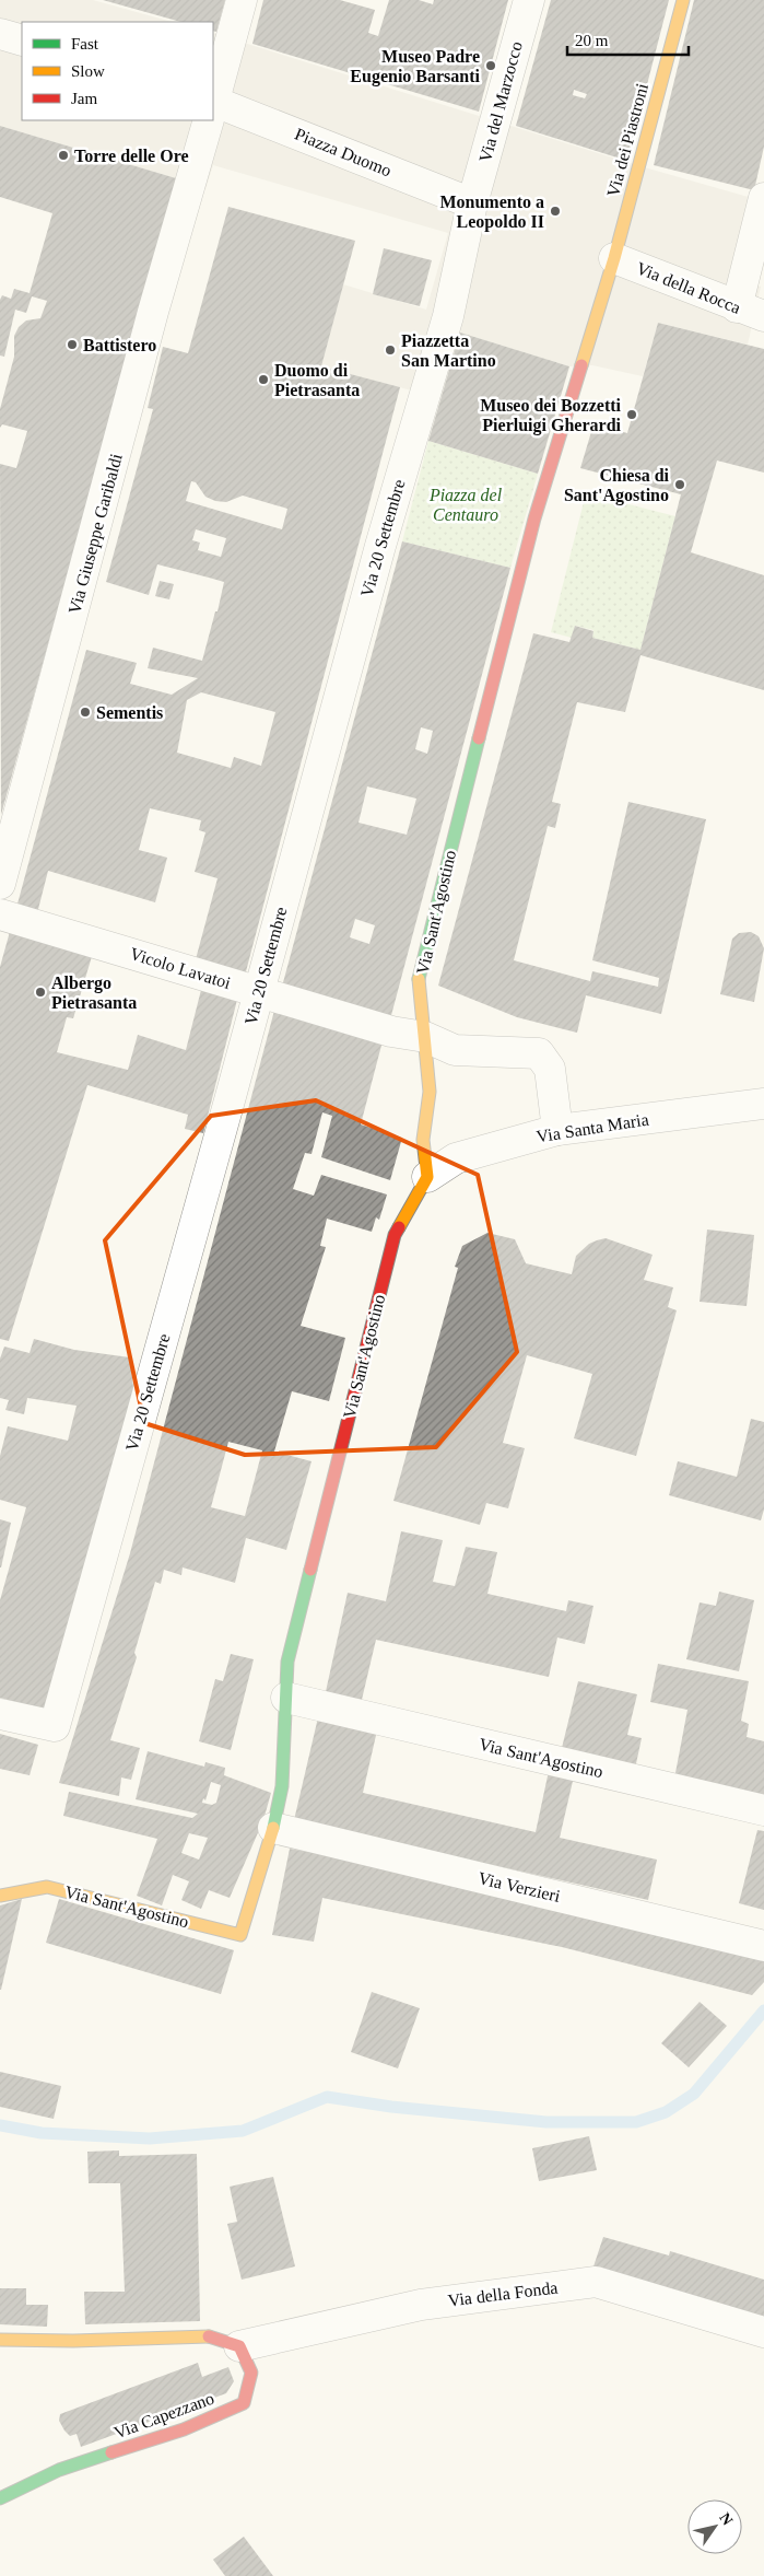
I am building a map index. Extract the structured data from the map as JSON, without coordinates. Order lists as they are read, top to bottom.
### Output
{
  "streets": {
    "street": [
      "Via del Marzocco",
      "Via dei Piastroni",
      "Piazza Duomo",
      "Via della Rocca",
      "Via Giuseppe Garibaldi",
      "Via 20 Settembre",
      "Via Sant'Agostino",
      "Vicolo Lavatoi",
      "Via Santa Maria",
      "Via Verzieri",
      "Via della Fonda",
      "Via Capezzano"
    ]
  },
  "crossings": [
    ["Via del Marzocco", "Piazza Duomo"],
    ["Via del Marzocco", "Via 20 Settembre"],
    ["Via dei Piastroni", "Via della Rocca"],
    ["Via dei Piastroni", "Via Sant'Agostino"],
    ["Piazza Duomo", "Via 20 Settembre"],
    ["Via della Rocca", "Via Sant'Agostino"],
    ["Via 20 Settembre", "Vicolo Lavatoi"],
    ["Via Sant'Agostino", "Vicolo Lavatoi"],
    ["Via Sant'Agostino", "Via Santa Maria"],
    ["Via Sant'Agostino", "Via Verzieri"],
    ["Vicolo Lavatoi", "Via Santa Maria"],
    ["Via della Fonda", "Via Capezzano"]
  ],
  "parks": ["Piazza del Centauro"],
  "places": [
    "Museo Padre Eugenio Barsanti",
    "Torre delle Ore",
    "Monumento a Leopoldo II",
    "Battistero",
    "Piazzetta San Martino",
    "Duomo di Pietrasanta",
    "Museo dei Bozzetti Pierluigi Gherardi",
    "Chiesa di Sant'Agostino",
    "Sementis",
    "Albergo Pietrasanta"
  ],
  "legend": ["Fast", "Slow", "Jam"],
  "scale_bar": "20 m",
  "north": "top right"
}
